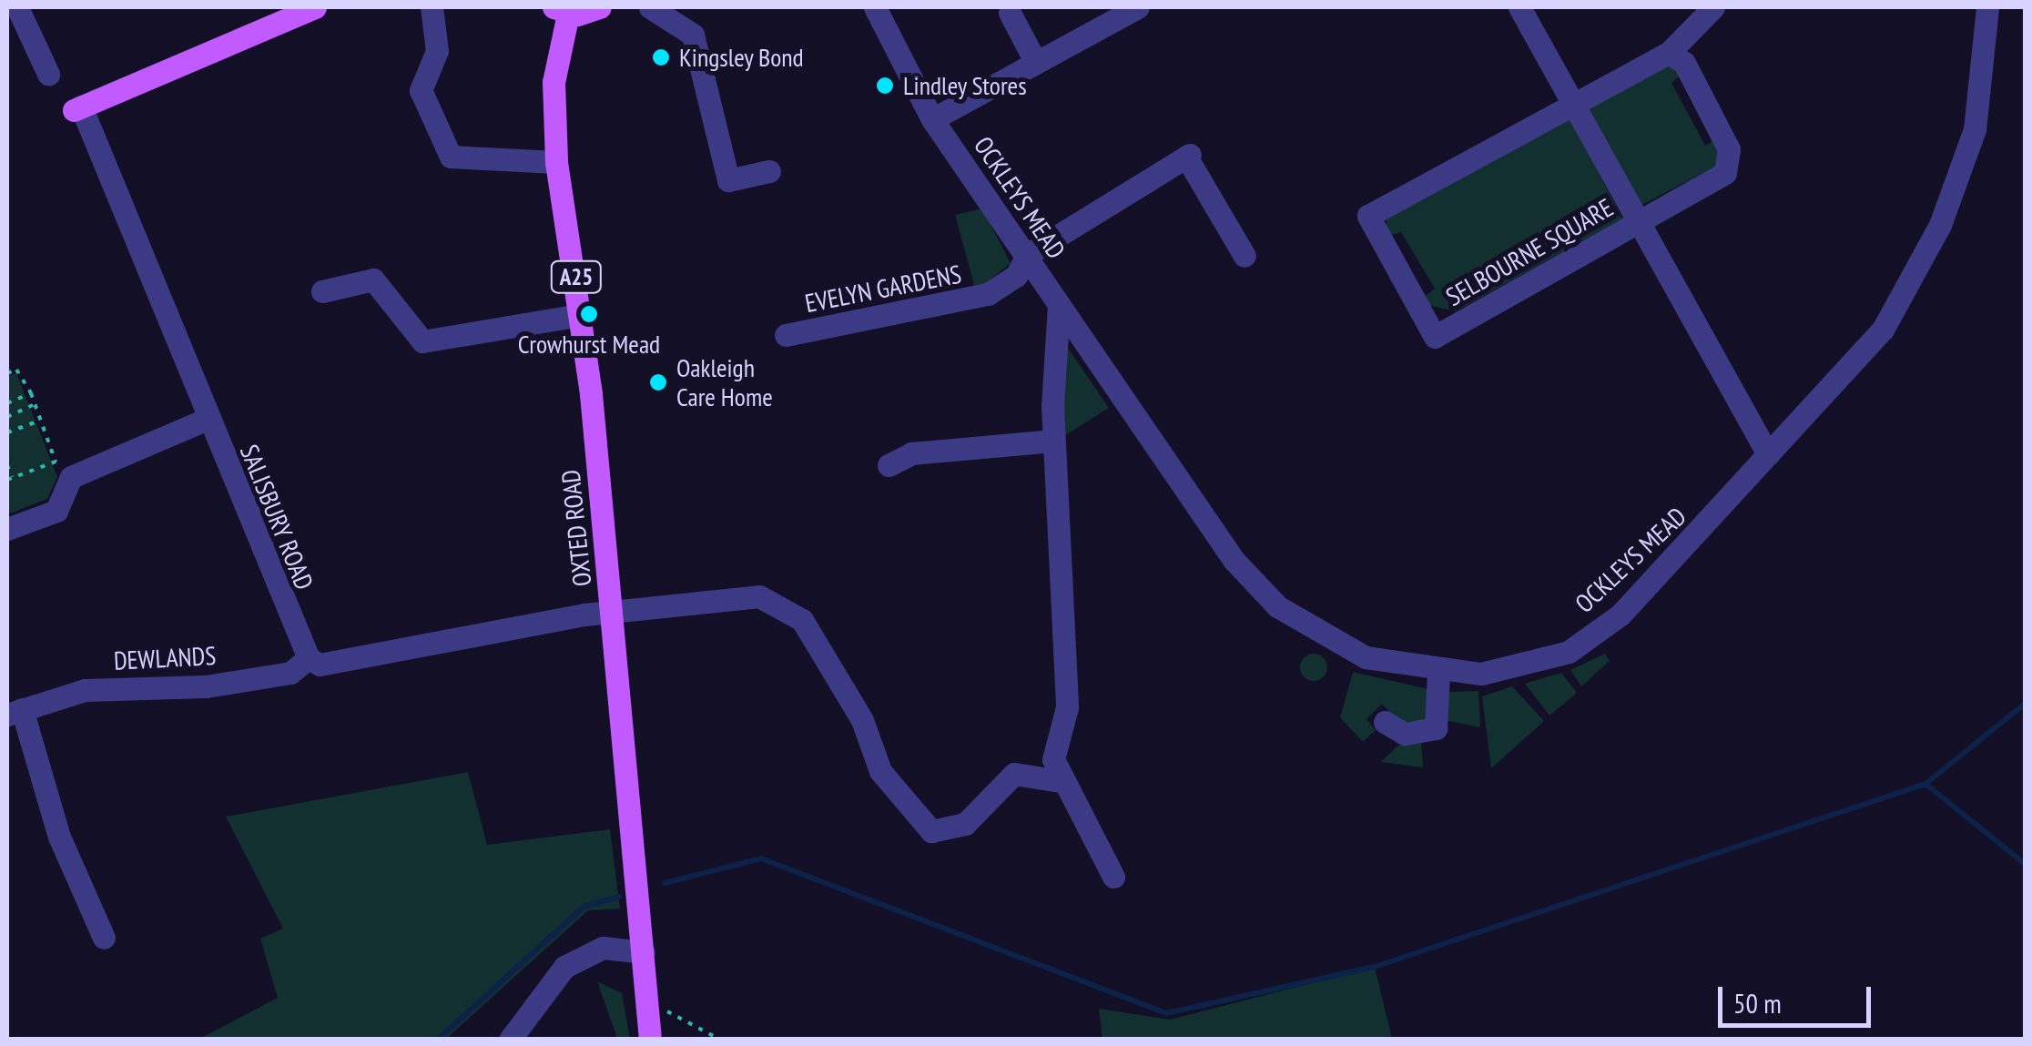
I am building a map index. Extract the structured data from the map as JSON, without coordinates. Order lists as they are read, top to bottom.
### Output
{
  "streets": {
    "main road": ["A25", "OXTED ROAD"],
    "street": [
      "OCKLEYS MEAD",
      "SELBOURNE SQUARE",
      "EVELYN GARDENS",
      "SALISBURY ROAD",
      "DEWLANDS"
    ]
  },
  "crossings": [
    ["OCKLEYS MEAD", "SELBOURNE SQUARE"],
    ["OCKLEYS MEAD", "EVELYN GARDENS"],
    ["SALISBURY ROAD", "DEWLANDS"]
  ],
  "places": [
    "Kingsley Bond",
    "Lindley Stores",
    "Crowhurst Mead",
    "Oakleigh Care Home"
  ],
  "scale_bar": "50 m"
}
